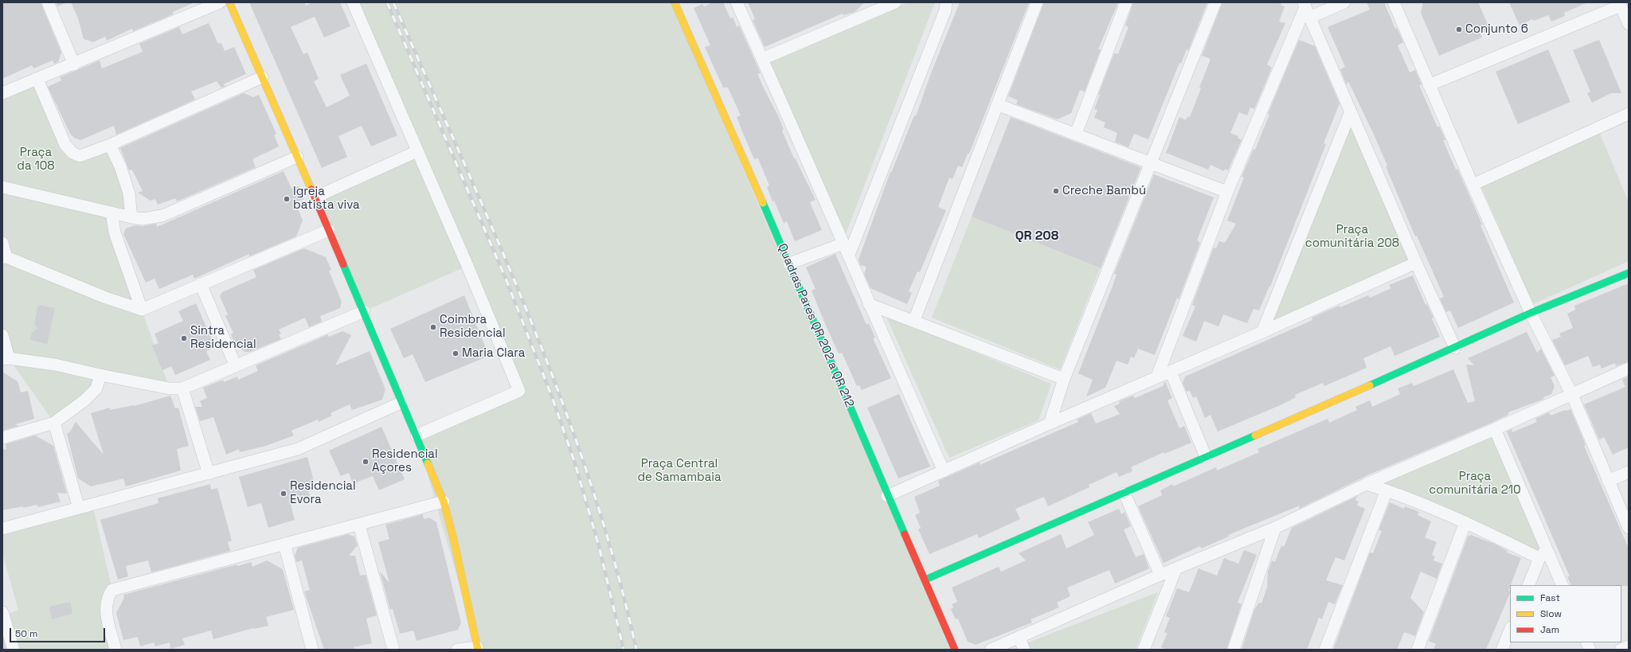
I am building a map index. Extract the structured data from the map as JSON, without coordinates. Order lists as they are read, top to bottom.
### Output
{
  "streets": {
    "street": ["Quadras Pares QR 202 a QR 212"]
  },
  "districts": ["QR 208"],
  "parks": [
    "Praça da 108",
    "Praça comunitária 208",
    "Praça Central de Samambaia",
    "Praça comunitária 210"
  ],
  "places": [
    "Conjunto 6",
    "Creche Bambú",
    "Igreja batista viva",
    "Coimbra Residencial",
    "Sintra Residencial",
    "Maria Clara",
    "Residencial Açores",
    "Residencial Evora"
  ],
  "legend": ["Fast", "Slow", "Jam"],
  "scale_bar": "50 m"
}
